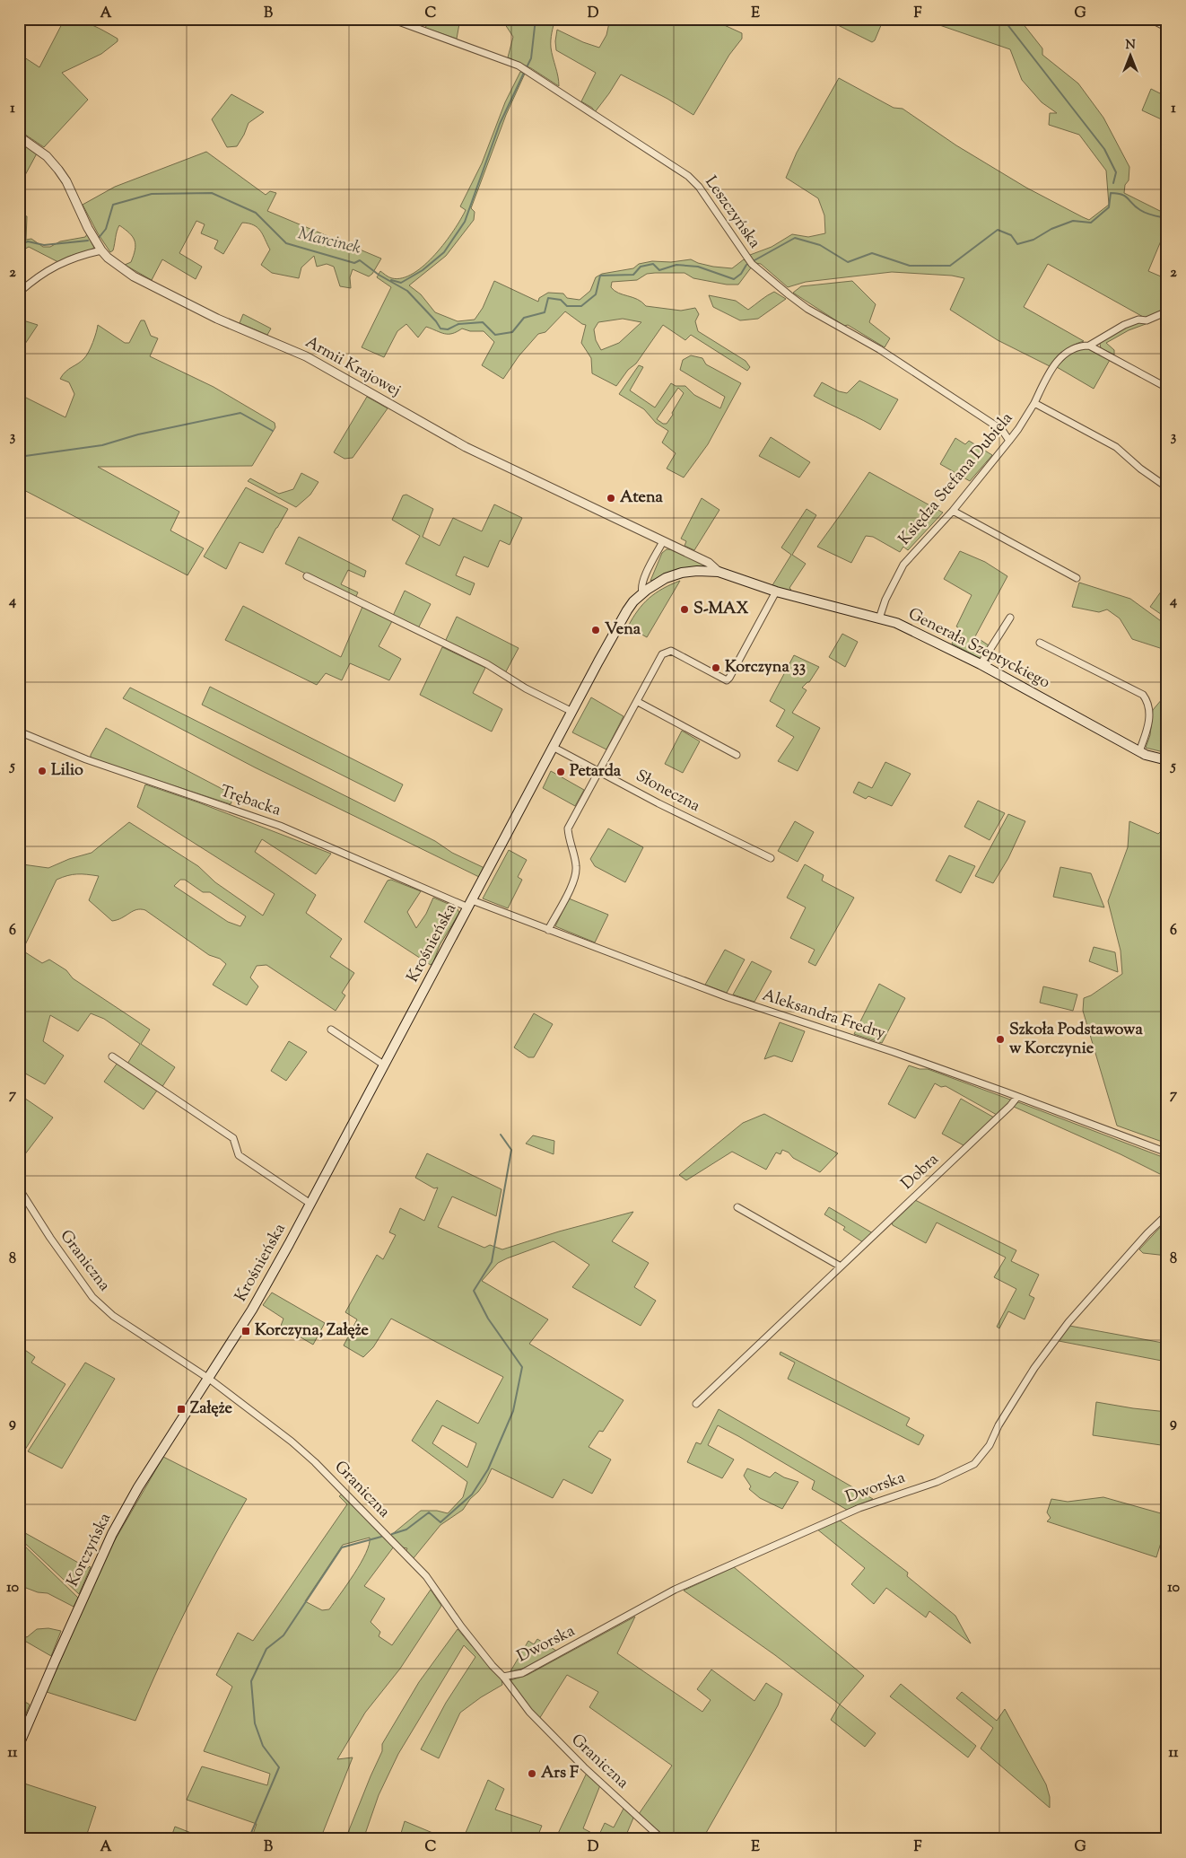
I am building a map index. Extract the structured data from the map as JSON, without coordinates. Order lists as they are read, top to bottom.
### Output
{
  "streets": {
    "main road": ["Generała Szeptyckiego", "Krośnieńska", "Korczyńska"],
    "street": [
      "Leszczyńska",
      "Armii Krajowej",
      "Księdza Stefana Dubiela",
      "Słoneczna",
      "Trębacka",
      "Aleksandra Fredry",
      "Dobra",
      "Graniczna",
      "Dworska"
    ]
  },
  "crossings": [
    ["Leszczyńska", "Księdza Stefana Dubiela"],
    ["Armii Krajowej", "Generała Szeptyckiego"],
    ["Armii Krajowej", "Krośnieńska"],
    ["Księdza Stefana Dubiela", "Generała Szeptyckiego"],
    ["Generała Szeptyckiego", "Krośnieńska"],
    ["Słoneczna", "Krośnieńska"],
    ["Trębacka", "Krośnieńska"],
    ["Trębacka", "Aleksandra Fredry"],
    ["Krośnieńska", "Aleksandra Fredry"],
    ["Krośnieńska", "Graniczna"],
    ["Krośnieńska", "Korczyńska"],
    ["Aleksandra Fredry", "Dobra"],
    ["Graniczna", "Dworska"],
    ["Graniczna", "Korczyńska"]
  ],
  "water": ["Marcinek"],
  "places": {
    "other": [
      "Atena",
      "S-MAX",
      "Vena",
      "Korczyna 33",
      "Lilio",
      "Petarda",
      "Szkoła Podstawowa w Korczynie",
      "Ars F"
    ],
    "transit": ["Korczyna, Załęże", "Załęże"]
  },
  "north": "top",
  "grid": {
    "columns": [
      "A",
      "B",
      "C",
      "D",
      "E",
      "F",
      "G"
    ],
    "rows": [
      "1",
      "2",
      "3",
      "4",
      "5",
      "6",
      "7",
      "8",
      "9",
      "10",
      "11"
    ]
  }
}
